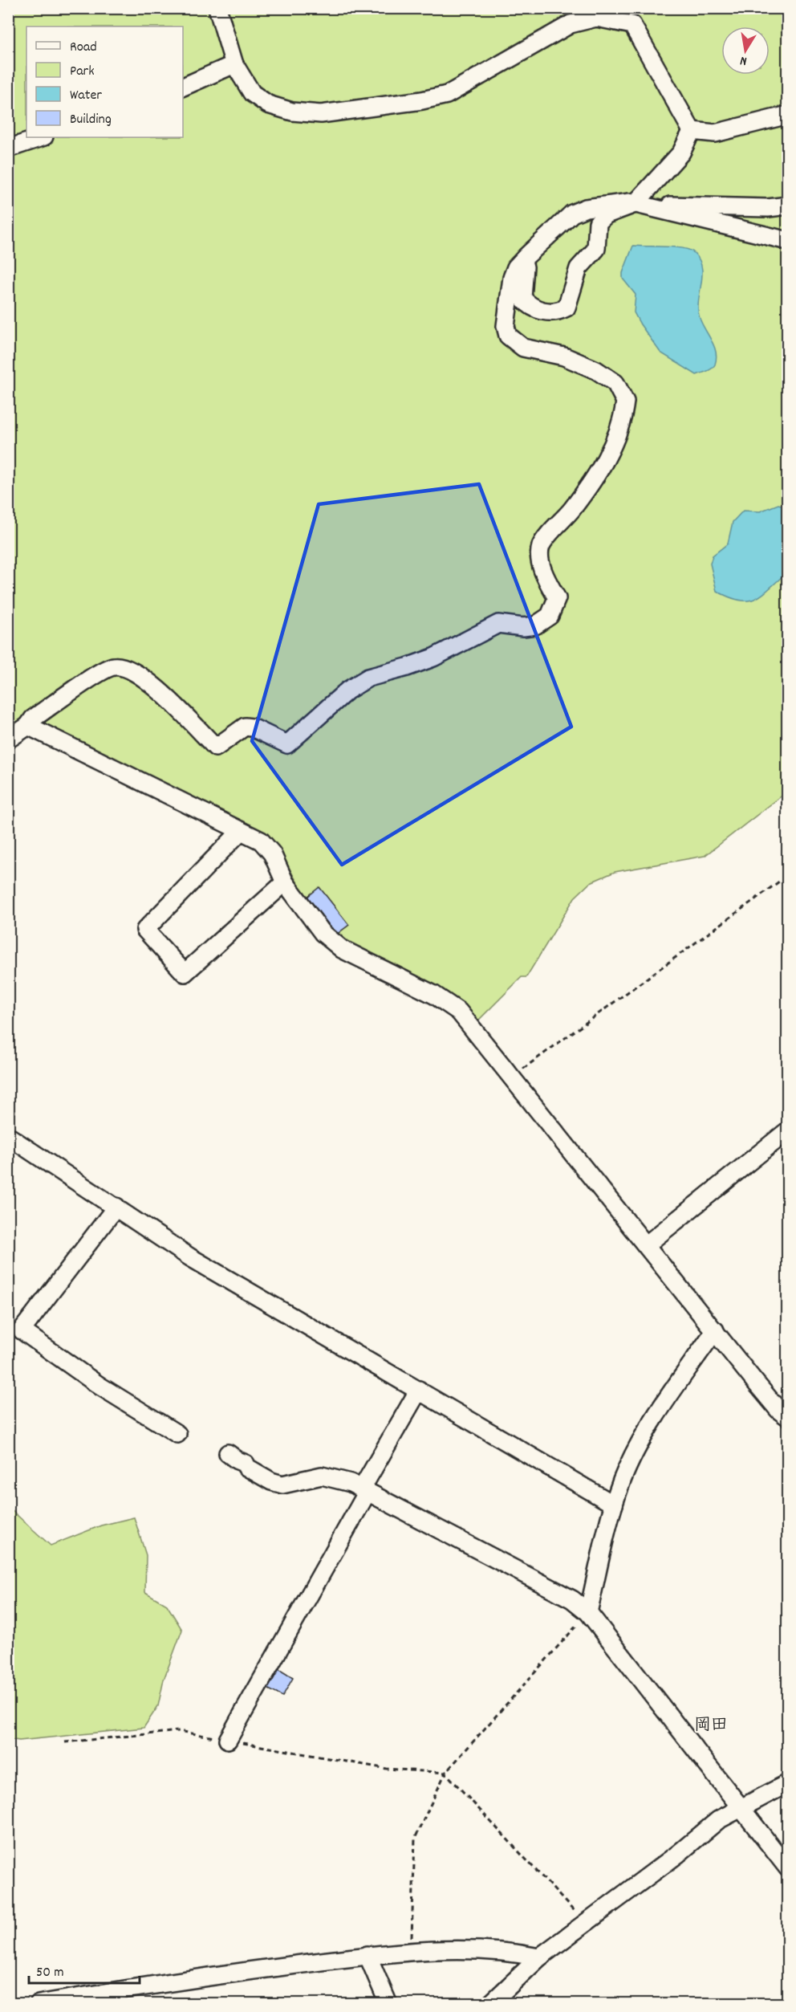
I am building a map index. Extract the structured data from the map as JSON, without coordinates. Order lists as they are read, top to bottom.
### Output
{
  "districts": ["岡田"],
  "legend": [
    "Road",
    "Park",
    "Water",
    "Building"
  ],
  "scale_bar": "50 m",
  "north": "bottom"
}
